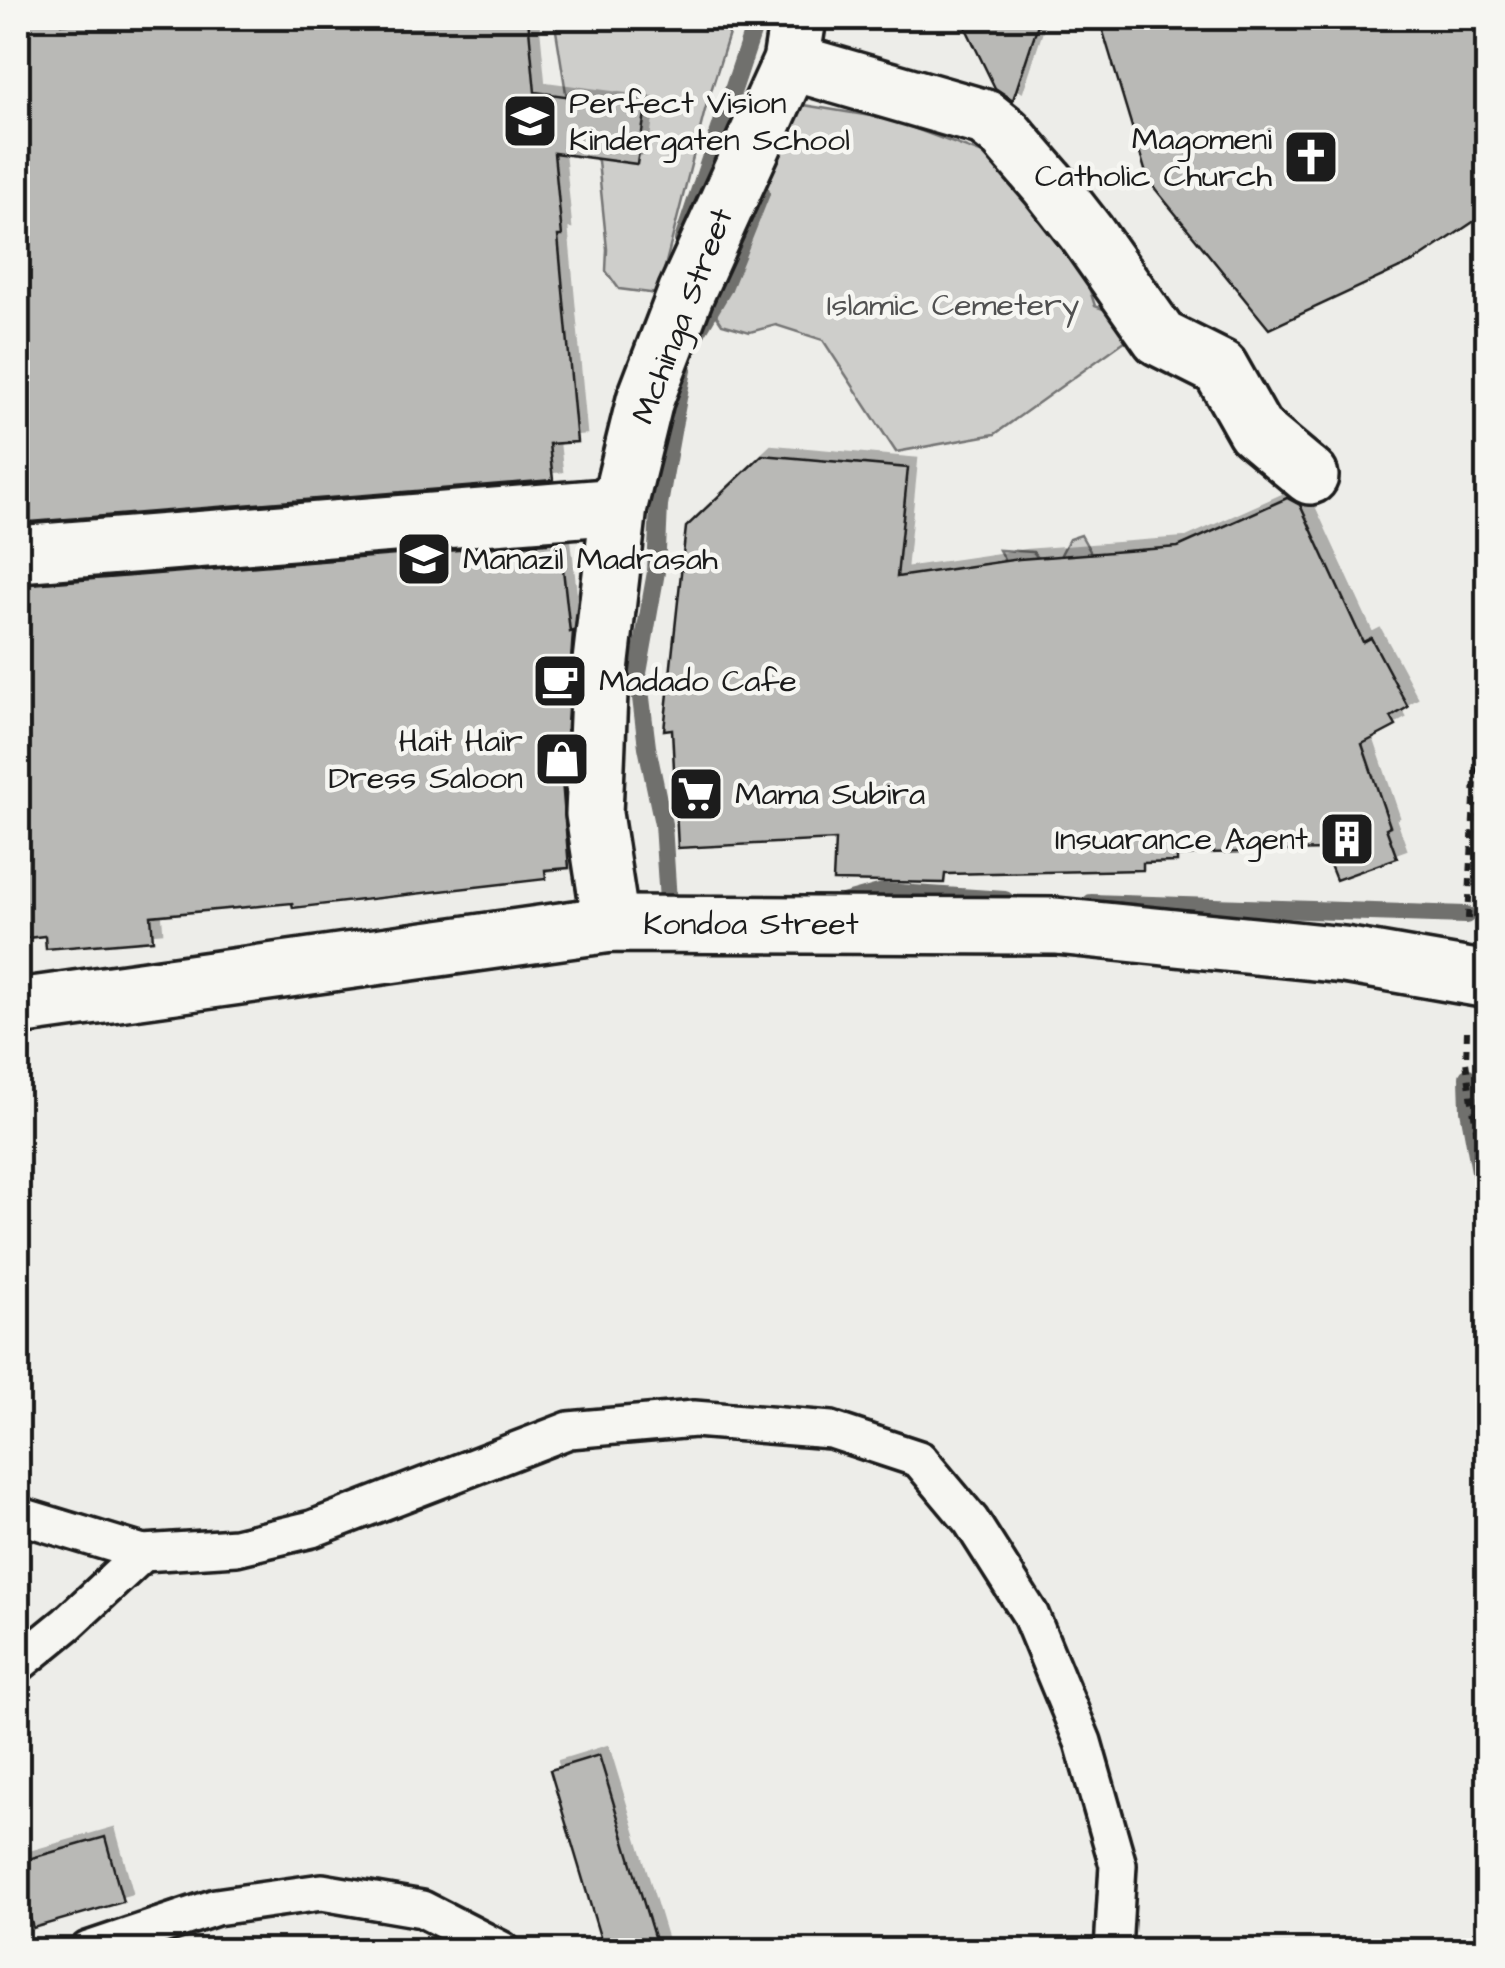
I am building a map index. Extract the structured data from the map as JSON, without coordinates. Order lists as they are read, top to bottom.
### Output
{
  "streets": {
    "street": ["Mchinga Street", "Kondoa Street"]
  },
  "crossings": [
    ["Mchinga Street", "Kondoa Street"]
  ],
  "parks": ["Islamic Cemetery"],
  "places": {
    "school or university": ["Perfect Vision Kindergaten School", "Manazil Madrasah"],
    "church": ["Magomeni Catholic Church"],
    "cafe": ["Madado Cafe"],
    "shop": ["Hait Hair Dress Saloon"],
    "supermarket": ["Mama Subira"],
    "building": ["Insuarance Agent"]
  }
}
